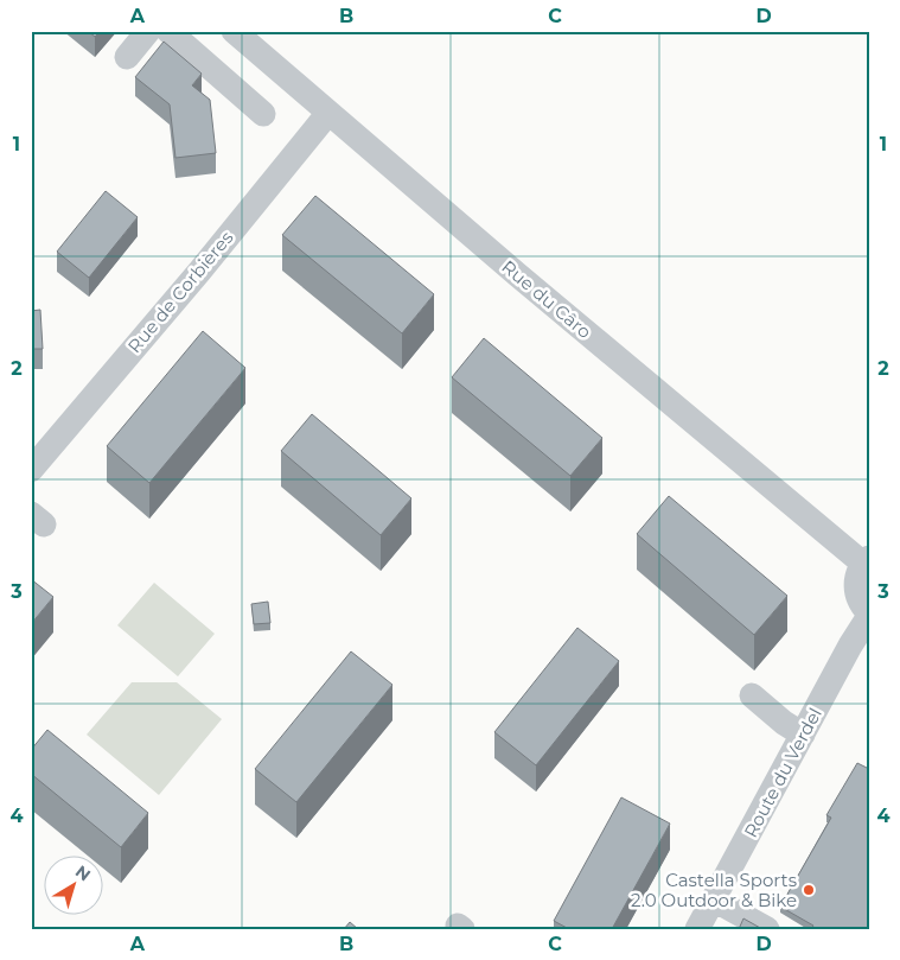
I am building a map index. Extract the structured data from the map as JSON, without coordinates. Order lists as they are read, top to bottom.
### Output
{
  "streets": {
    "street": ["Rue de Corbières", "Rue du Câro", "Route du Verdel"]
  },
  "crossings": [
    ["Rue de Corbières", "Rue du Câro"]
  ],
  "places": ["Castella Sports 2.0 Outdoor & Bike"],
  "north": "top right",
  "grid": {
    "columns": [
      "A",
      "B",
      "C",
      "D"
    ],
    "rows": [
      "1",
      "2",
      "3",
      "4"
    ]
  }
}
